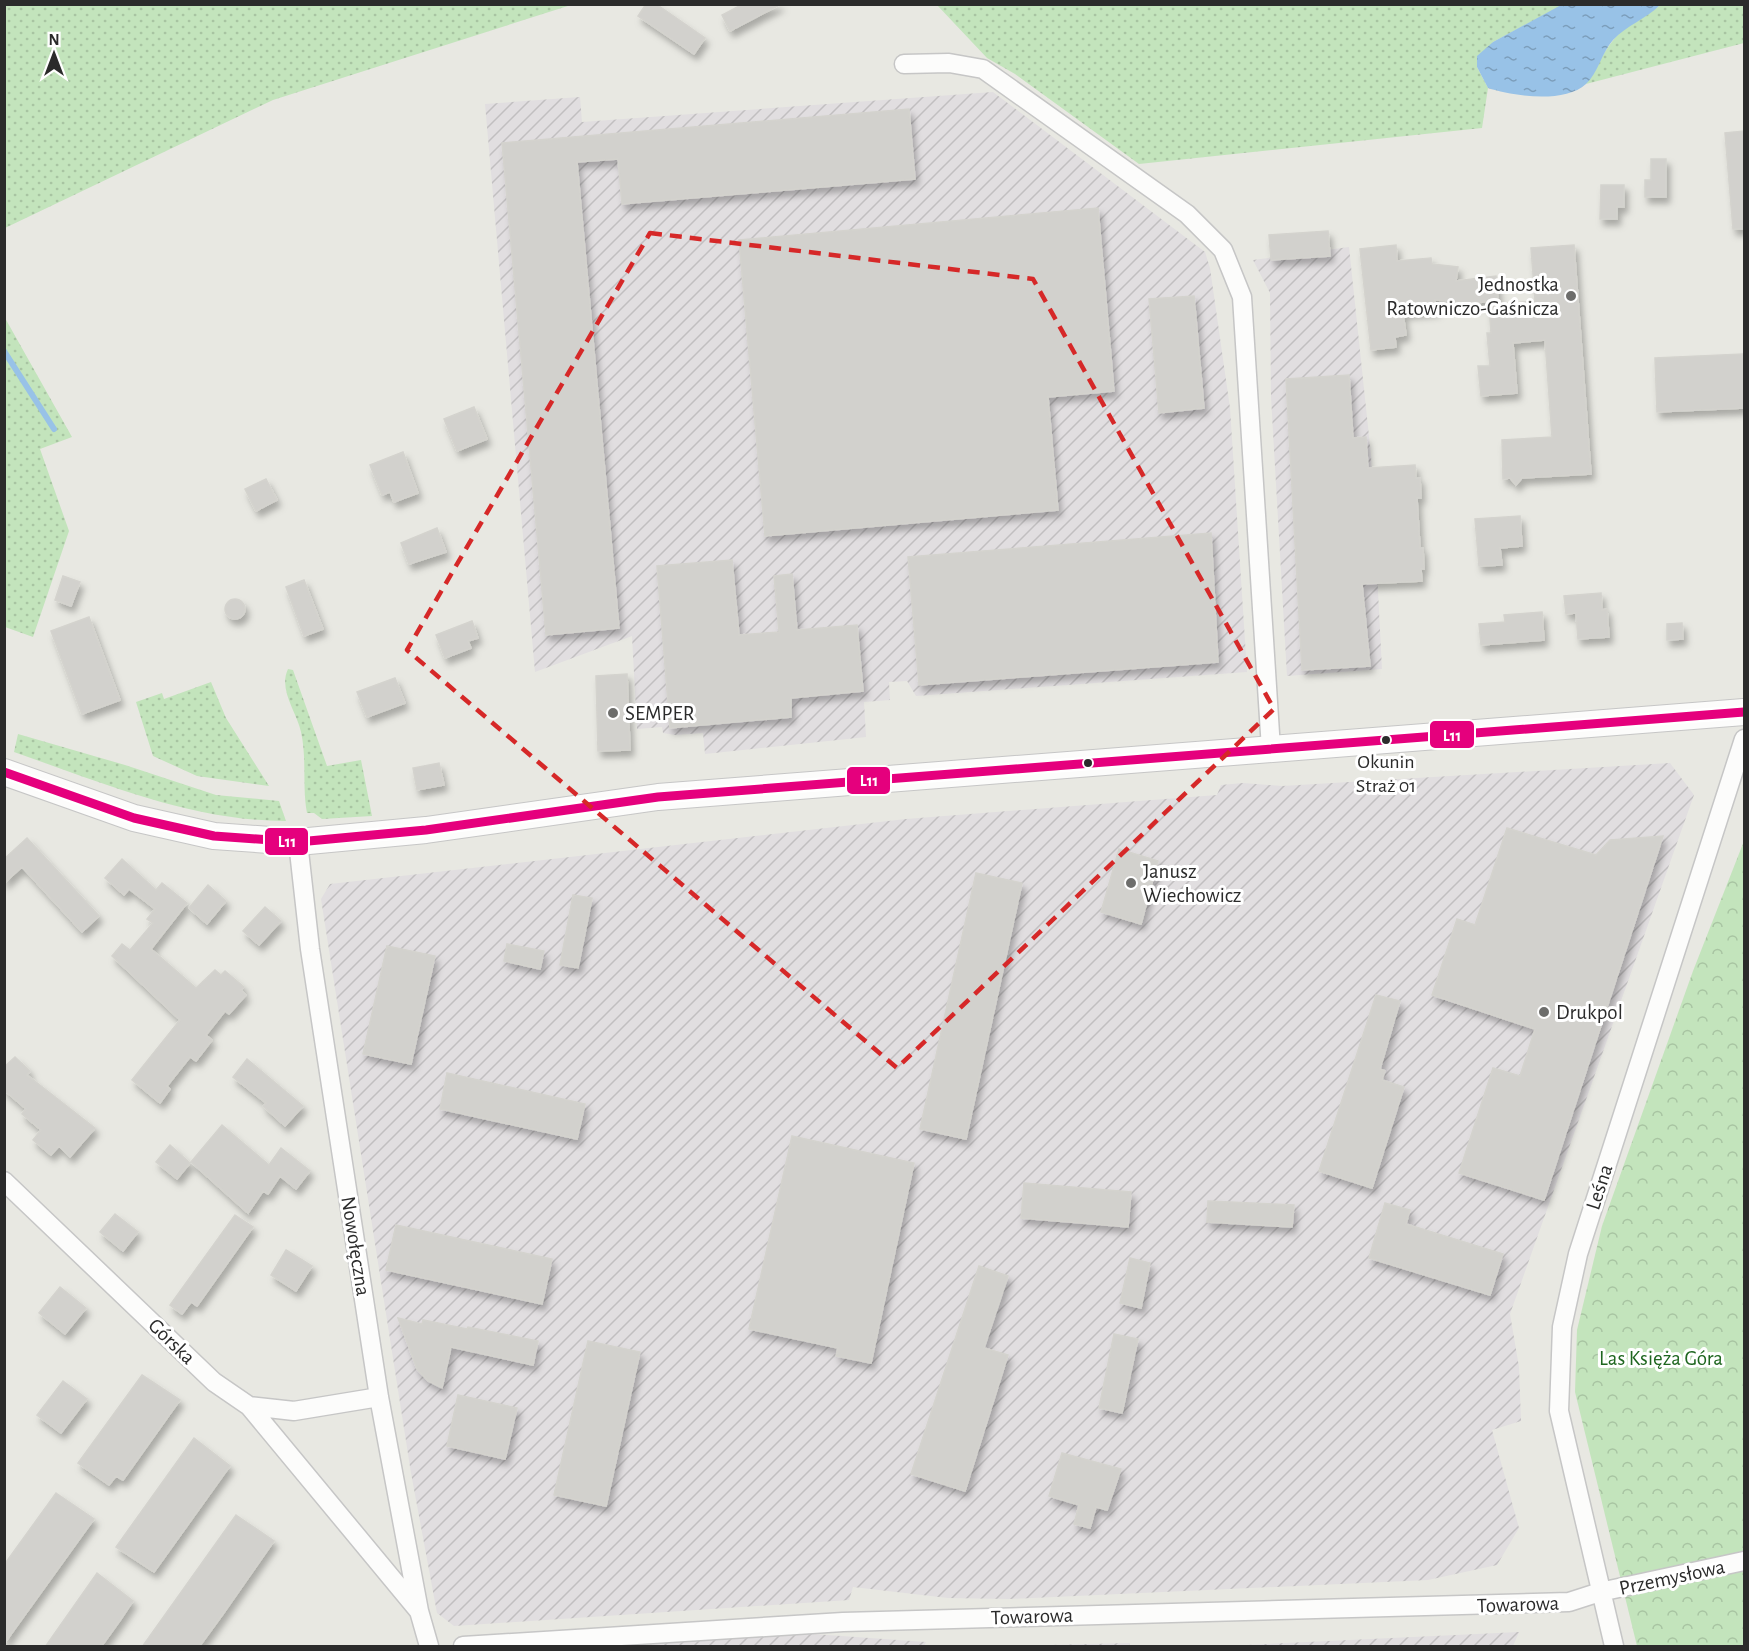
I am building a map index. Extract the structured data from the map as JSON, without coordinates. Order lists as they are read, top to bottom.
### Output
{
  "streets": {
    "street": [
      "Leśna",
      "Nowołęczna",
      "Górska",
      "Przemysłowa",
      "Towarowa"
    ]
  },
  "crossings": [
    ["Leśna", "Przemysłowa"],
    ["Leśna", "Towarowa"],
    ["Nowołęczna", "Górska"],
    ["Przemysłowa", "Towarowa"]
  ],
  "parks": ["Las Księża Góra"],
  "places": [
    "Jednostka Ratowniczo-Gaśnicza",
    "SEMPER",
    "Okunin Straż 01",
    "Janusz Wiechowicz",
    "Drukpol"
  ],
  "lines": ["transit line L11"],
  "north": "top"
}
